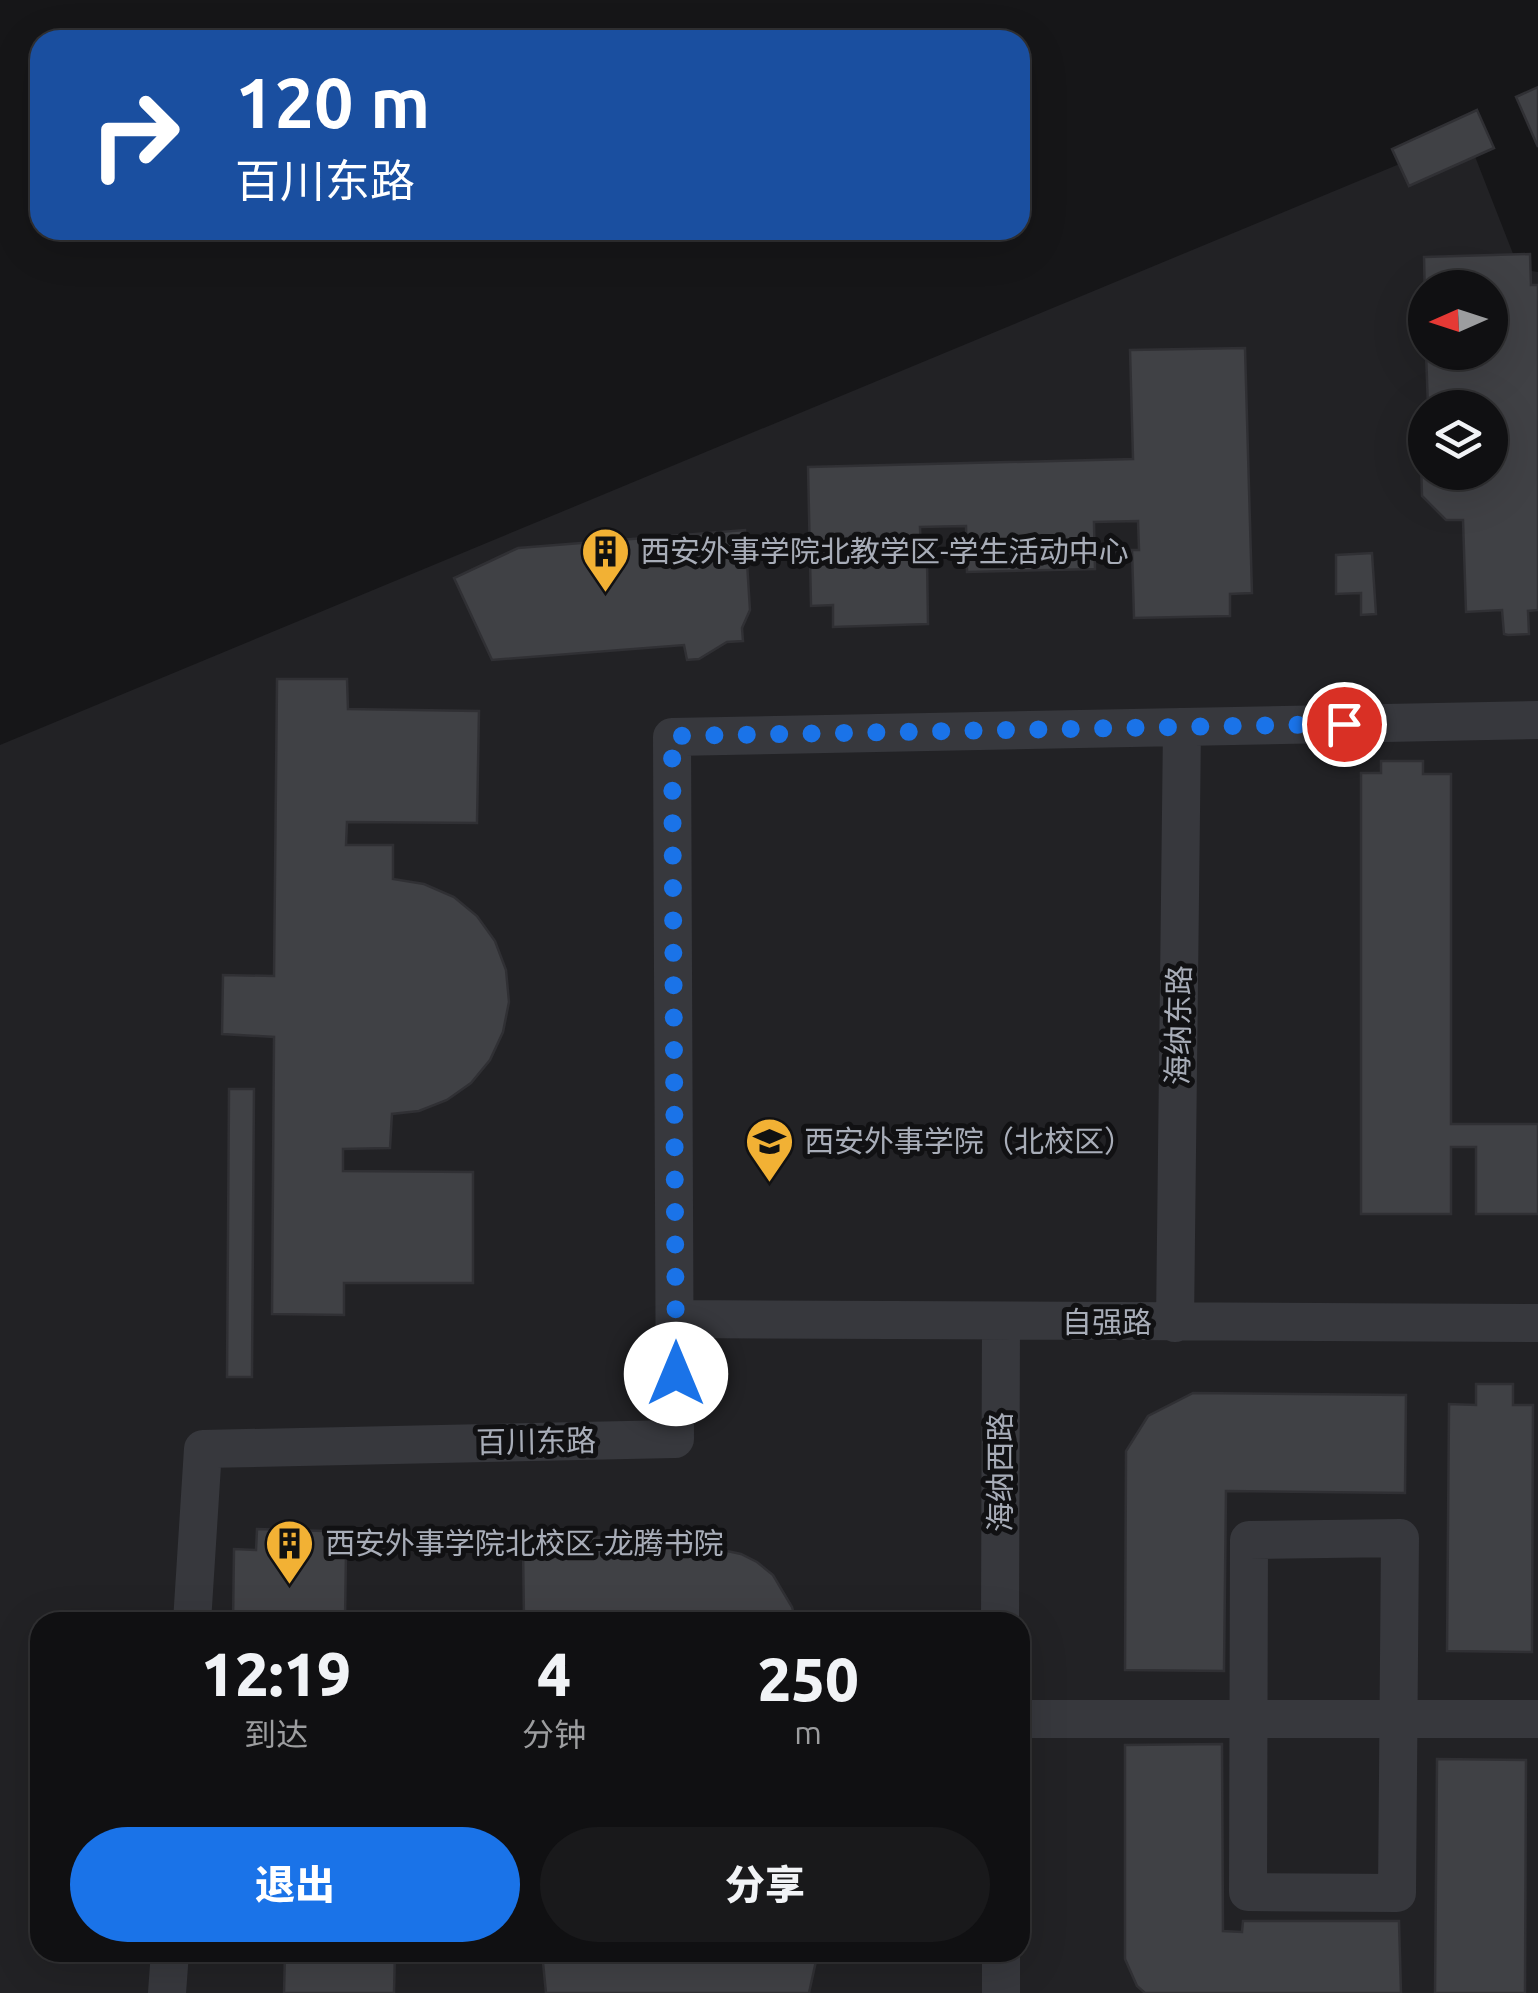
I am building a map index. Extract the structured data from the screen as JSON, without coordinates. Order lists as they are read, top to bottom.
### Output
{
  "streets": {
    "street": [
      "海纳东路",
      "自强路",
      "百川东路",
      "海纳西路"
    ]
  },
  "crossings": [
    ["海纳东路", "自强路"],
    ["海纳东路", "百川东路"],
    ["自强路", "百川东路"],
    ["自强路", "海纳西路"]
  ],
  "places": {
    "building": ["西安外事学院北教学区-学生活动中心", "西安外事学院北校区-龙腾书院"],
    "school or university": ["西安外事学院（北校区）"]
  },
  "north": "left",
  "page": {
    "turn": ["120 m", "百川东路"],
    "eta": [
      "12:19",
      "到达",
      "4",
      "分钟",
      "250",
      "m"
    ],
    "buttons": ["退出", "分享"]
  }
}
